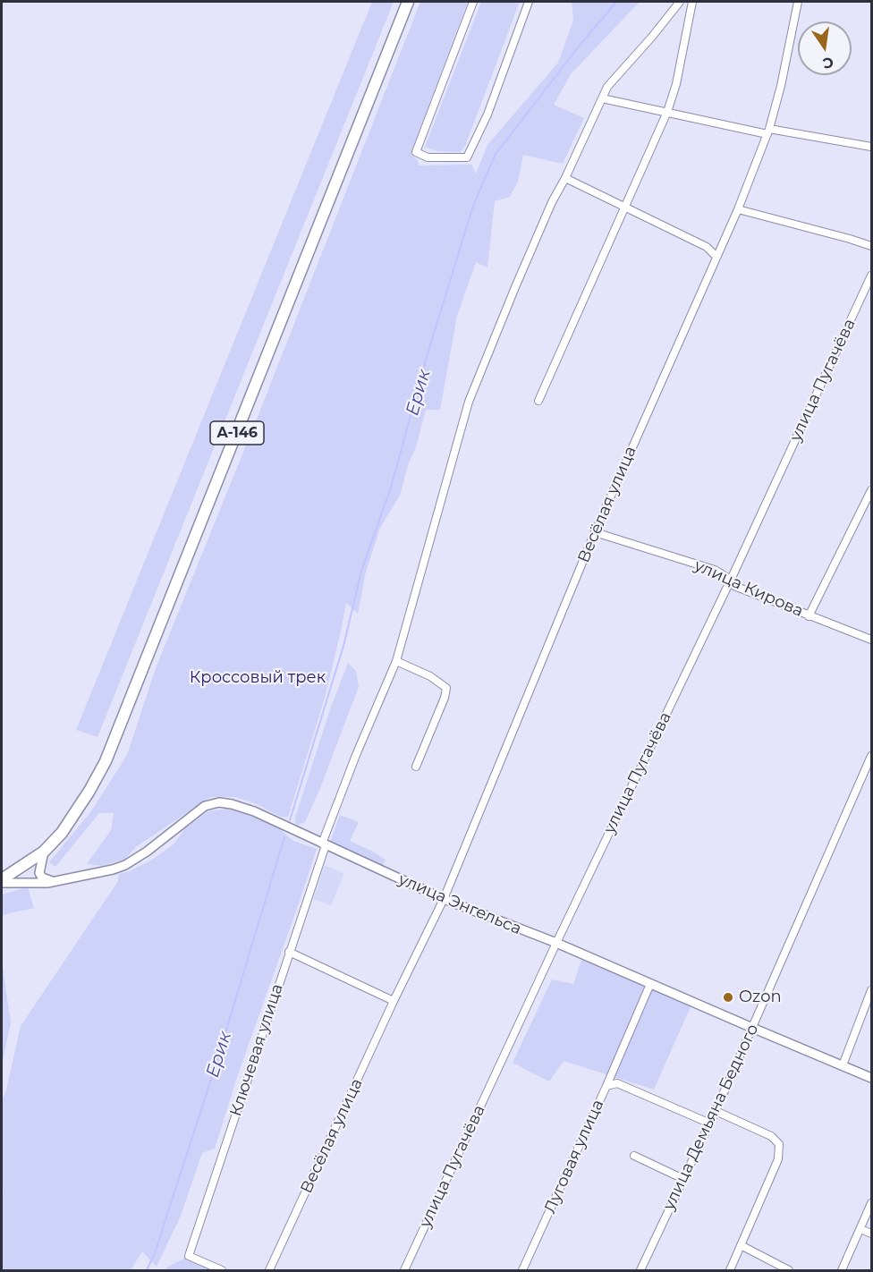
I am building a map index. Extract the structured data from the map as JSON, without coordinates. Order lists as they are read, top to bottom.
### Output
{
  "streets": {
    "highway": ["А-146"],
    "street": [
      "улица Пугачёва",
      "Весёлая улица",
      "улица Кирова",
      "улица Энгельса",
      "Ключевая улица",
      "улица Демьяна Бедного",
      "Луговая улица"
    ]
  },
  "crossings": [
    ["улица Пугачёва", "улица Кирова"],
    ["улица Пугачёва", "улица Энгельса"],
    ["А-146", "улица Энгельса"],
    ["Весёлая улица", "улица Кирова"],
    ["Весёлая улица", "улица Энгельса"],
    ["улица Энгельса", "Ключевая улица"],
    ["улица Энгельса", "улица Демьяна Бедного"],
    ["улица Демьяна Бедного", "Луговая улица"]
  ],
  "water": ["Ерик"],
  "parks": ["Кроссовый трек"],
  "places": ["Ozon"],
  "north": "bottom"
}
